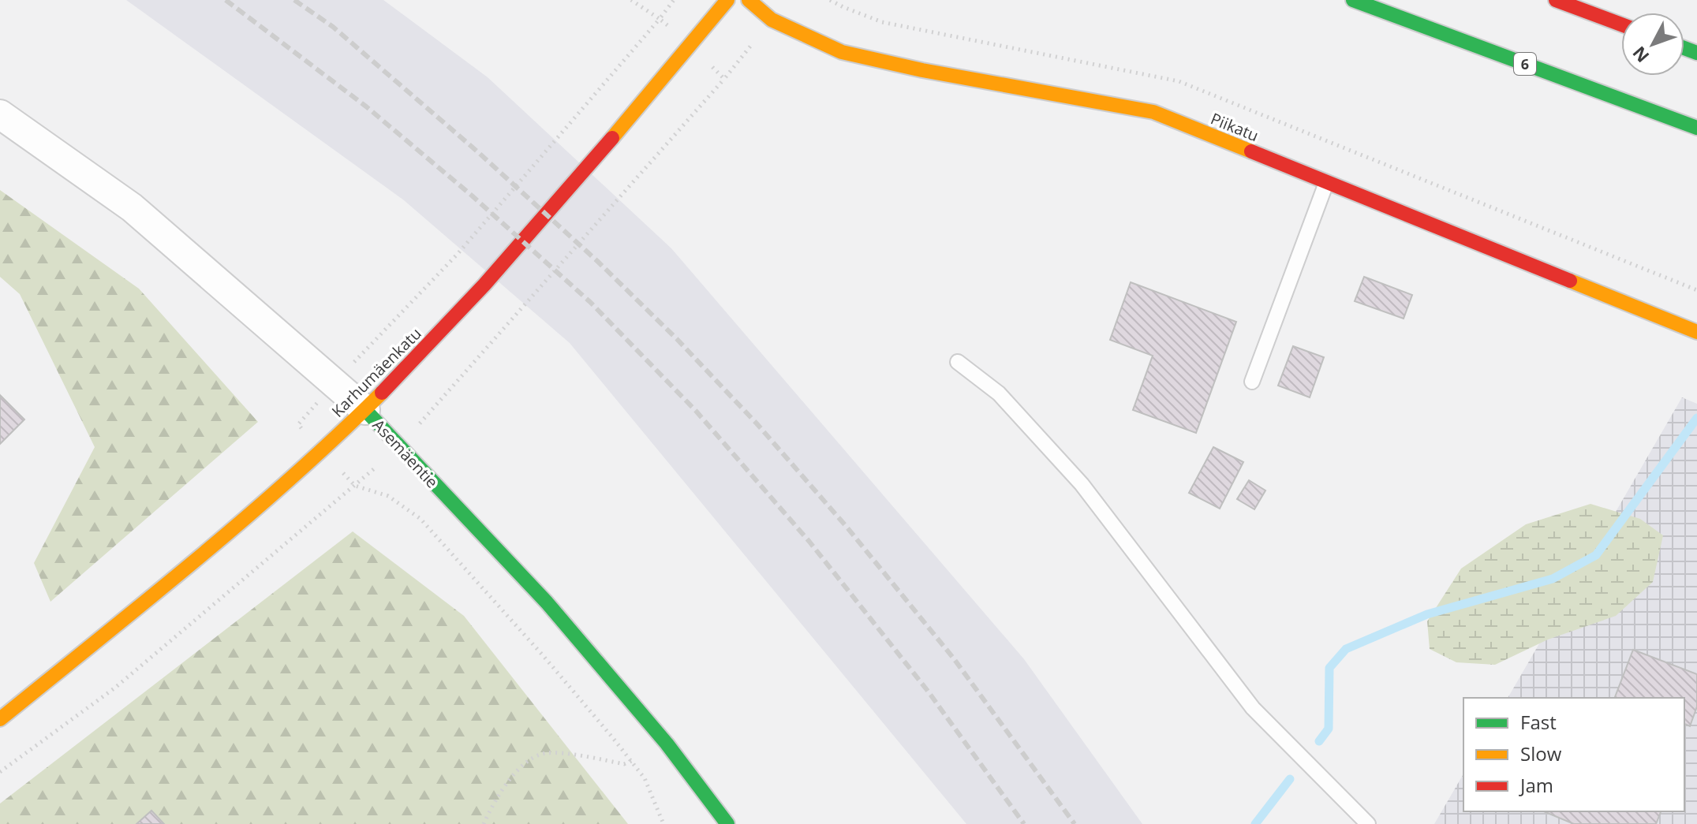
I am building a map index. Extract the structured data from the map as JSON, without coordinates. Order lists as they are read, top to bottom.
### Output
{
  "streets": {
    "main road": [
      "6",
      "Piikatu",
      "Karhumäenkatu",
      "Asemäentie"
    ]
  },
  "crossings": [
    ["Karhumäenkatu", "Asemäentie"]
  ],
  "legend": ["Fast", "Slow", "Jam"],
  "north": "bottom left"
}
